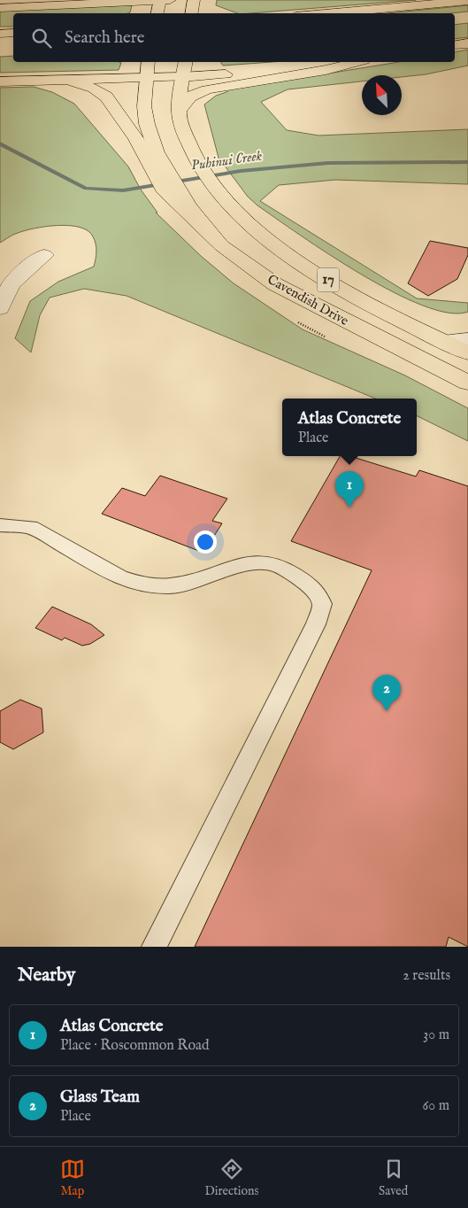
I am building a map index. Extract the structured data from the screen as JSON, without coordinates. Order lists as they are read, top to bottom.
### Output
{
  "streets": {
    "main road": ["17", "Cavendish Drive"]
  },
  "crossings": [
    ["17", "Cavendish Drive"]
  ],
  "water": ["Puhinui Creek"],
  "north": "top left",
  "page": {
    "search": "Search here",
    "popup": ["Atlas Concrete", "Place"],
    "pins": ["1", "2"],
    "heading": ["Nearby", "2 results"],
    "list": [
      {
        "mark": "1",
        "name": "Atlas Concrete",
        "note": "Place · Roscommon Road",
        "value": "30 m"
      },
      {
        "mark": "2",
        "name": "Glass Team",
        "note": "Place",
        "value": "60 m"
      }
    ],
    "nav": ["Map", "Directions", "Saved"]
  }
}
